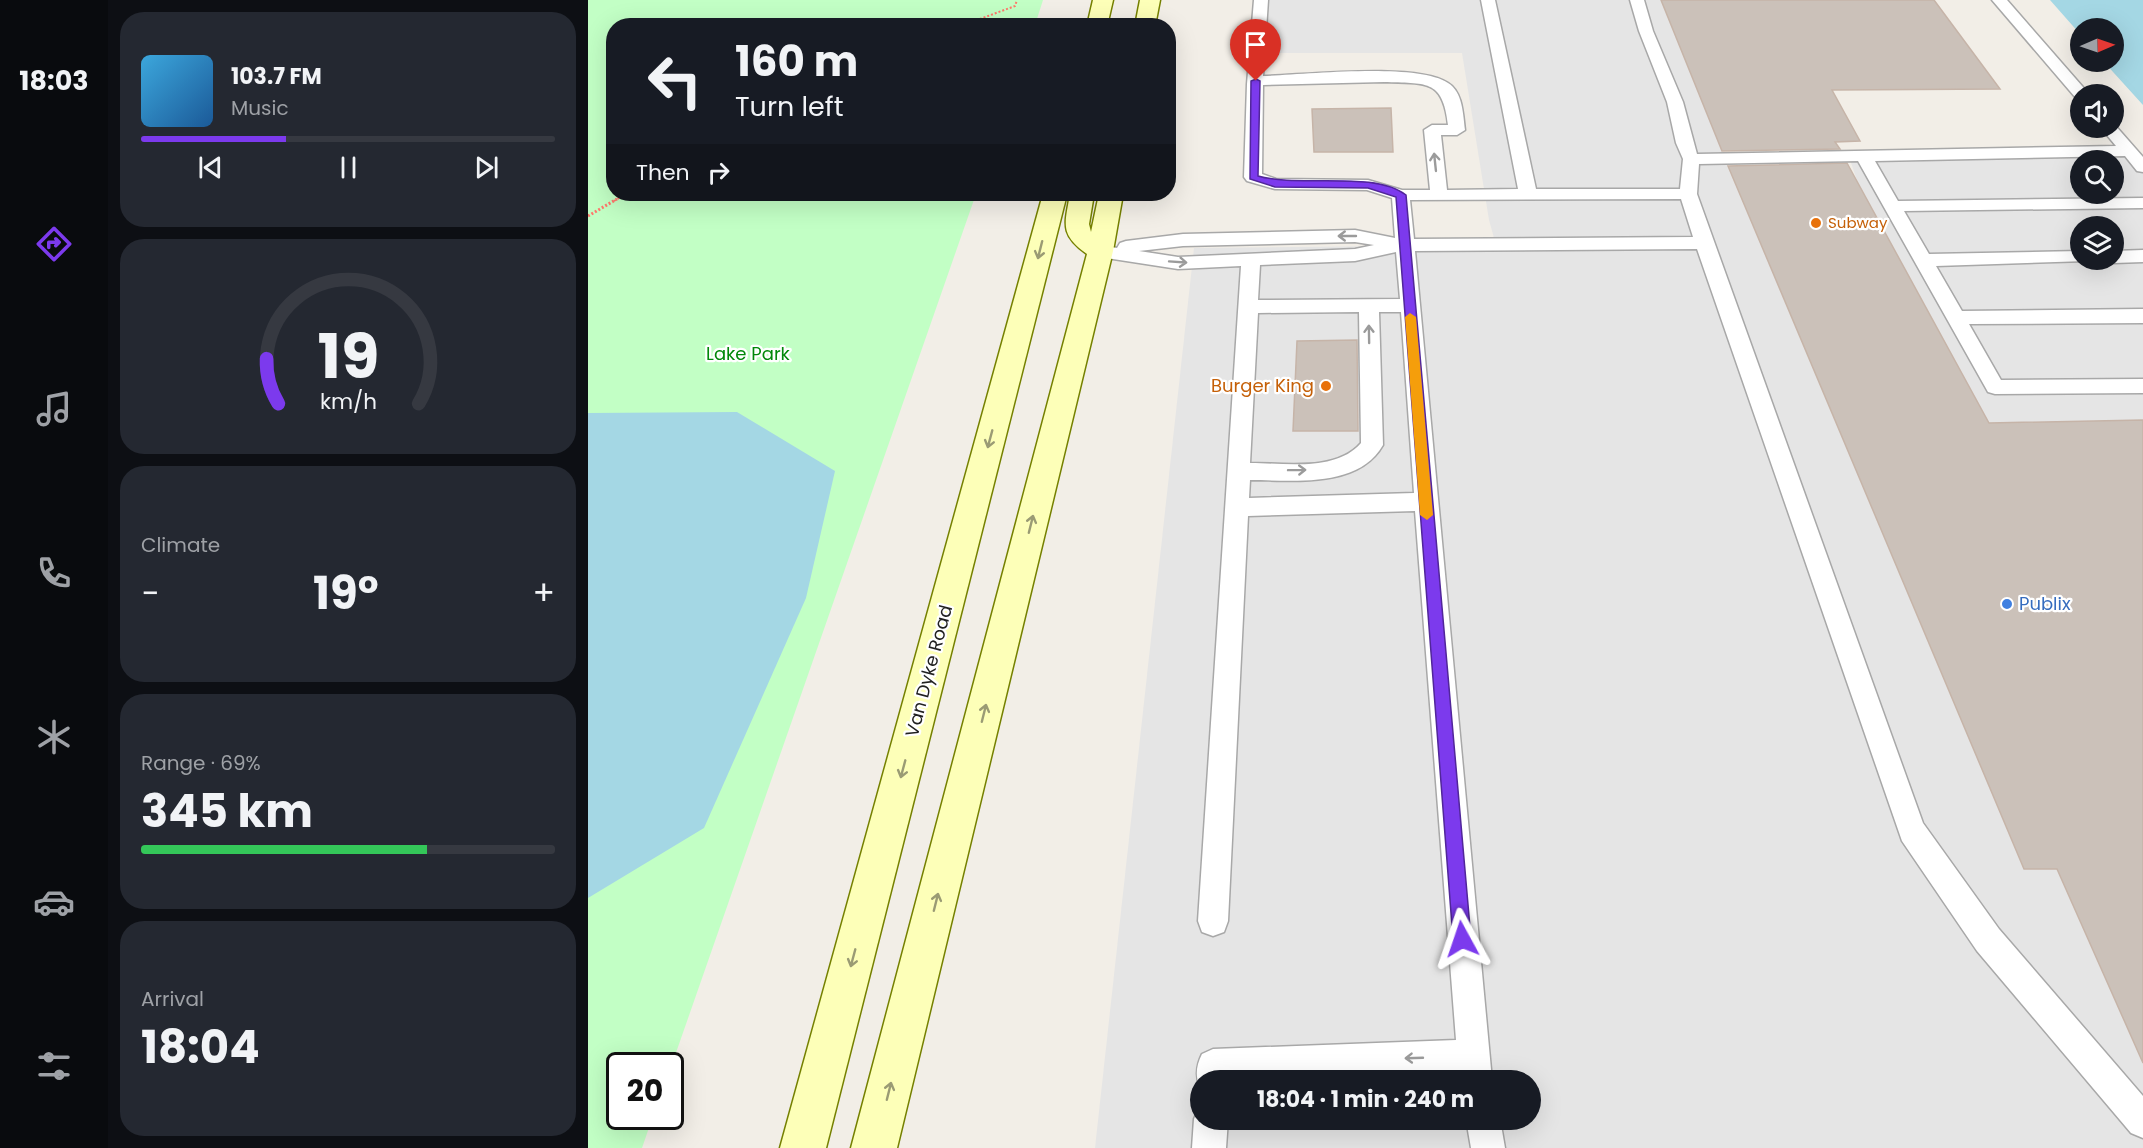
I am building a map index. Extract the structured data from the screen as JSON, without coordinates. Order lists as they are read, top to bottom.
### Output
{
  "streets": {
    "main road": ["Van Dyke Road"]
  },
  "parks": ["Lake Park"],
  "places": ["Subway", "Burger King", "Publix"],
  "north": "right",
  "page": {
    "tabs": "18:03",
    "turn": ["160 m", "Turn left"],
    "song": ["103.7 FM", "Music"],
    "then": "Then",
    "tile": [
      "Climate",
      ["Range · 69%", "345 km"],
      ["Arrival", "18:04"]
    ],
    "heat": ["−", "19°", "+"],
    "limit": "20",
    "trip": "18:04 · 1 min · 240 m",
    "gauge": ["19", "km/h"]
  }
}
